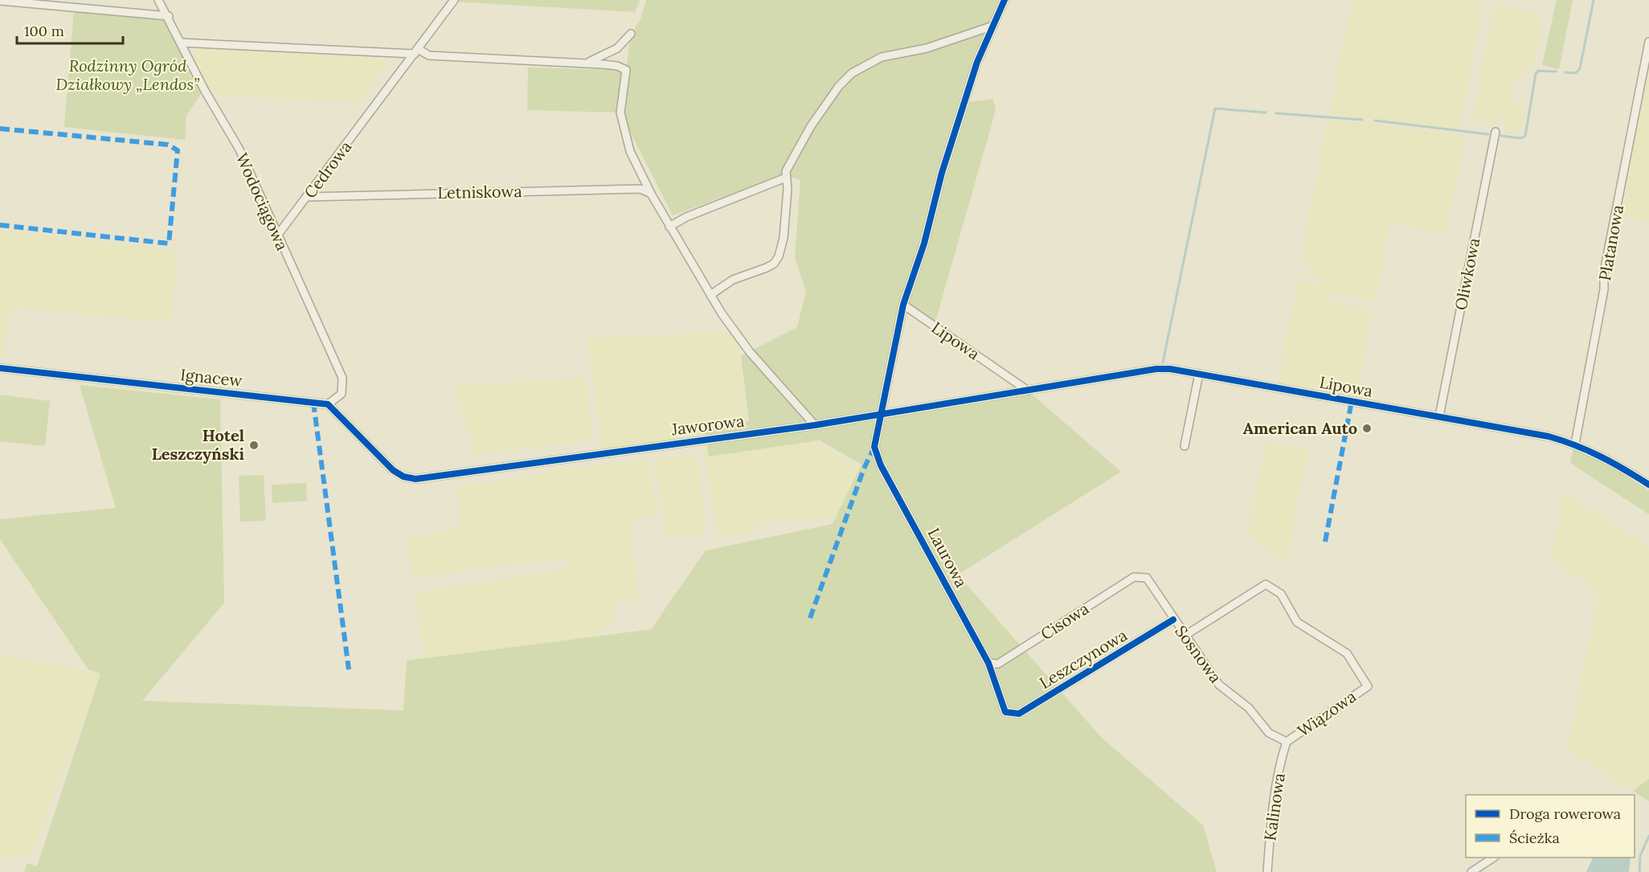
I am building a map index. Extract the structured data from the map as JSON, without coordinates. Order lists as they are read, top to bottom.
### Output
{
  "streets": {
    "street": [
      "Cedrowa",
      "Letniskowa",
      "Wodociągowa",
      "Platanowa",
      "Oliwkowa",
      "Lipowa",
      "Ignacew",
      "Jaworowa",
      "Laurowa",
      "Cisowa",
      "Sosnowa",
      "Leszczynowa",
      "Wiązowa",
      "Kalinowa"
    ]
  },
  "crossings": [
    ["Cedrowa", "Letniskowa"],
    ["Cedrowa", "Wodociągowa"],
    ["Wodociągowa", "Ignacew"],
    ["Wodociągowa", "Jaworowa"],
    ["Platanowa", "Lipowa"],
    ["Oliwkowa", "Lipowa"],
    ["Lipowa", "Jaworowa"],
    ["Lipowa", "Laurowa"],
    ["Ignacew", "Jaworowa"],
    ["Jaworowa", "Laurowa"],
    ["Laurowa", "Cisowa"],
    ["Laurowa", "Leszczynowa"],
    ["Cisowa", "Sosnowa"],
    ["Sosnowa", "Leszczynowa"],
    ["Sosnowa", "Wiązowa"],
    ["Sosnowa", "Kalinowa"],
    ["Wiązowa", "Kalinowa"]
  ],
  "parks": ["Rodzinny Ogród Działkowy „Lendos”"],
  "places": ["American Auto", "Hotel Leszczyński"],
  "legend": ["Droga rowerowa", "Ścieżka"],
  "scale_bar": "100 m"
}
